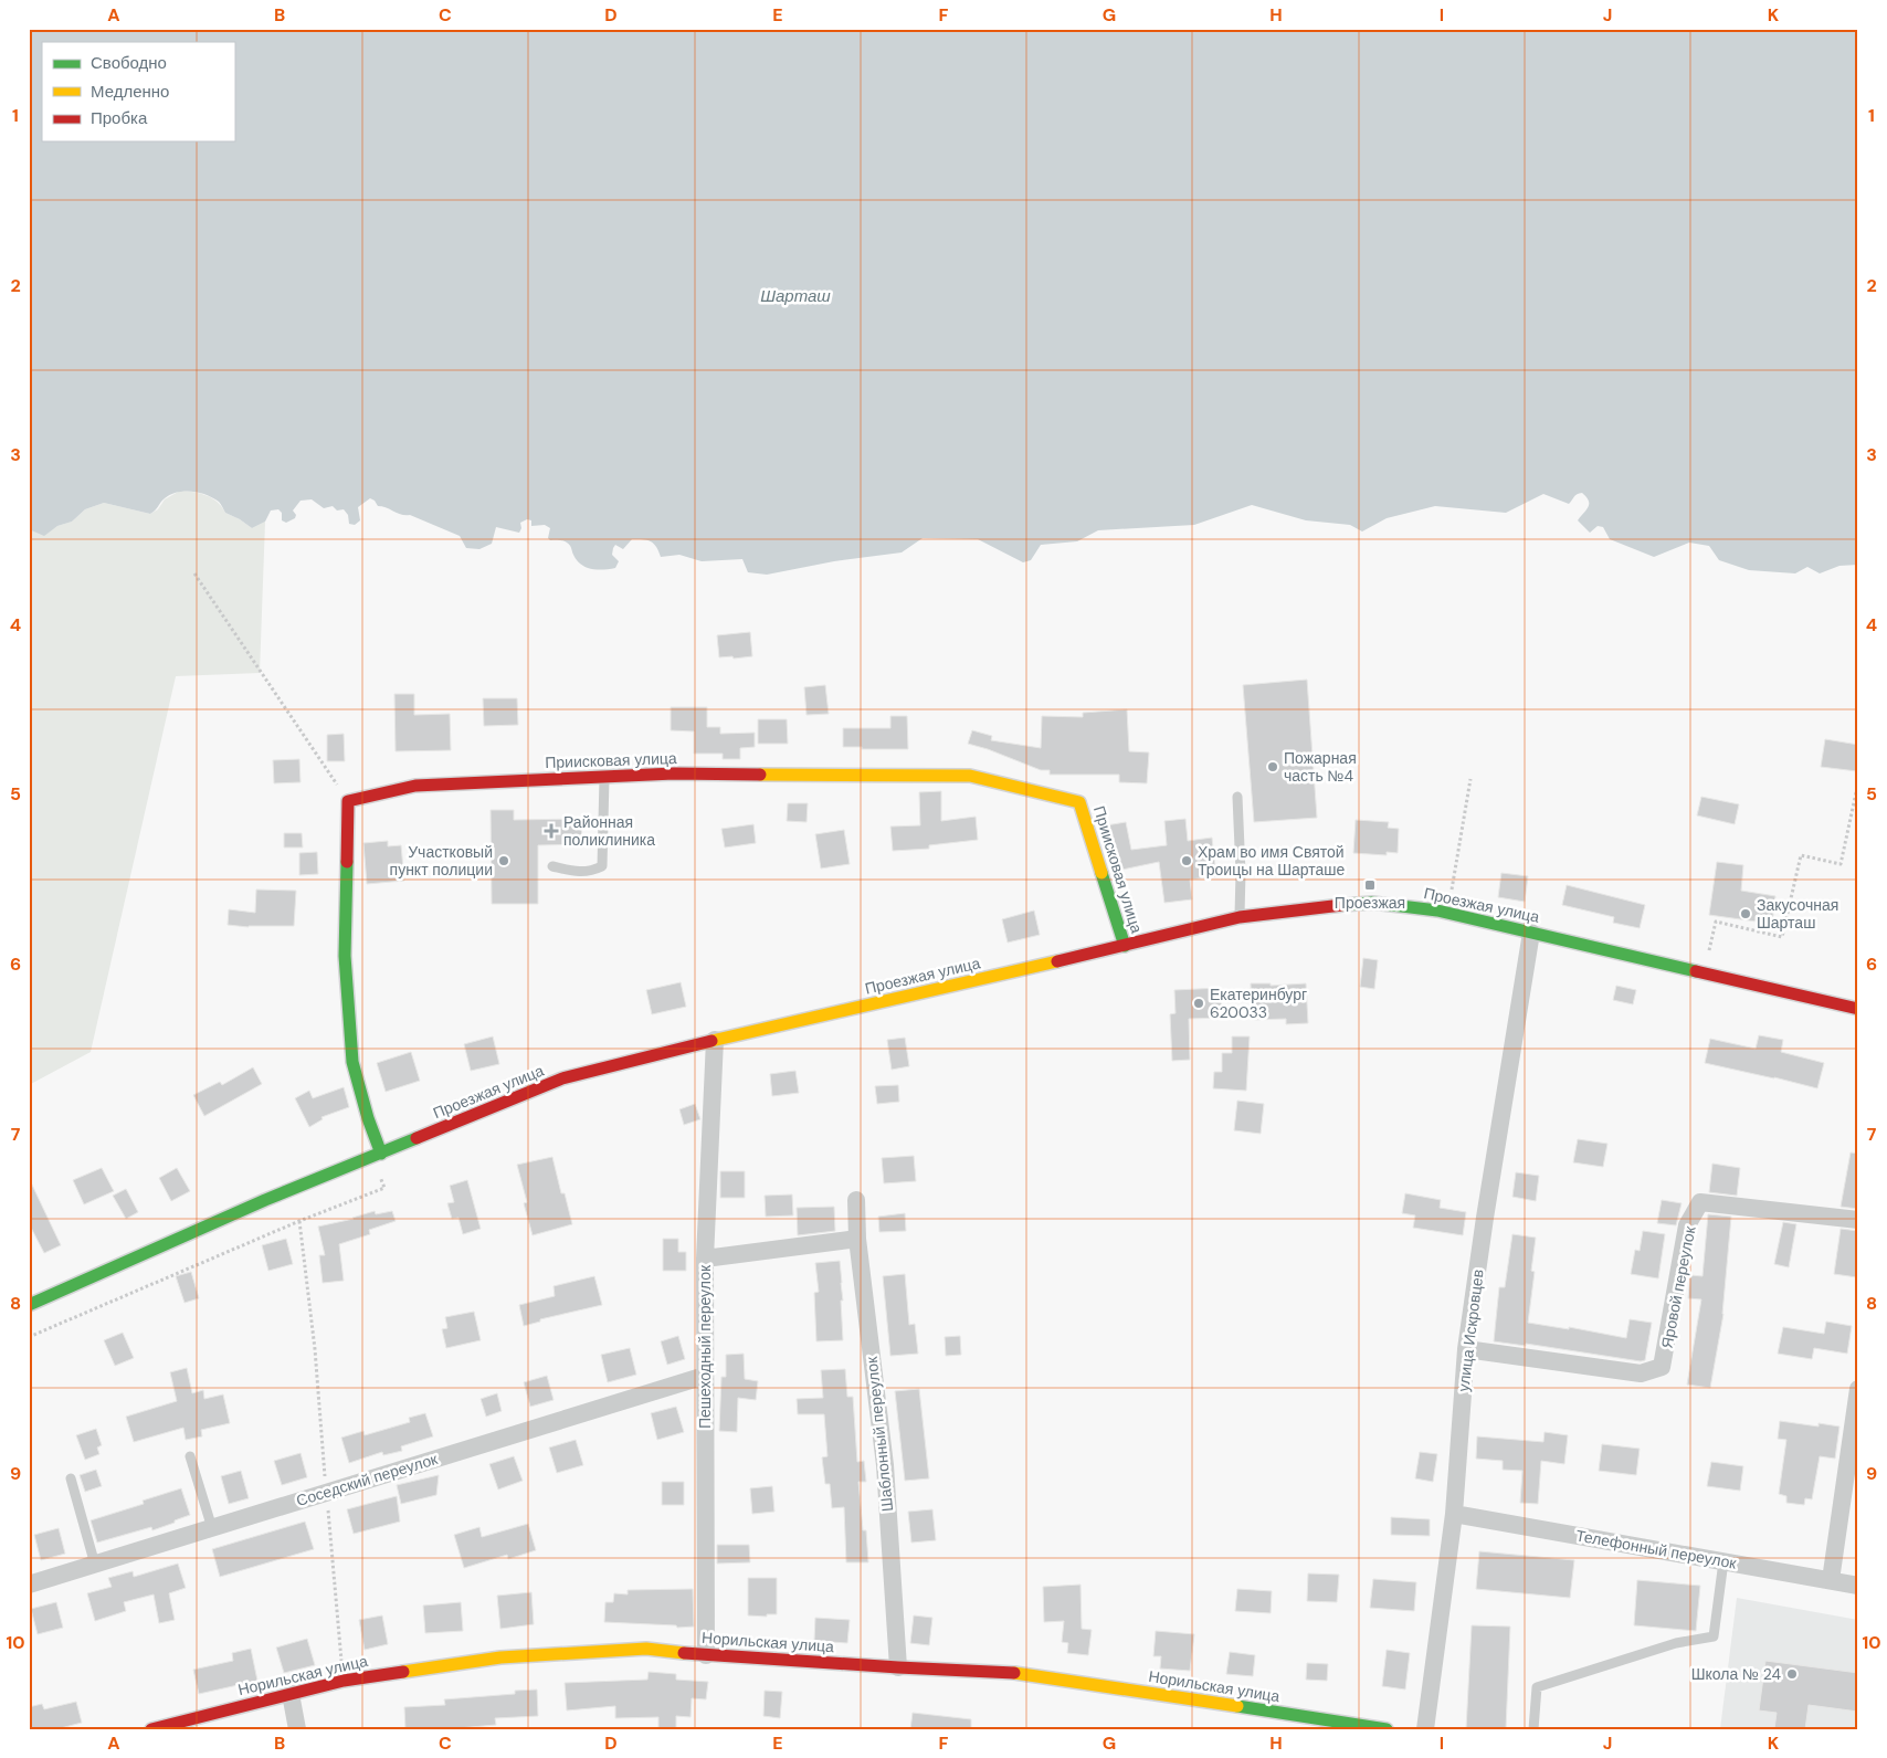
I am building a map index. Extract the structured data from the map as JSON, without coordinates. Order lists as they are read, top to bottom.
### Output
{
  "streets": {
    "street": [
      "Приисковая улица",
      "Проезжая улица",
      "Яровой переулок",
      "улица Искровцев",
      "Пешеходный переулок",
      "Шаблонный переулок",
      "Соседский переулок",
      "Телефонный переулок",
      "Норильская улица"
    ]
  },
  "crossings": [
    ["Приисковая улица", "Проезжая улица"],
    ["Проезжая улица", "улица Искровцев"],
    ["Проезжая улица", "Пешеходный переулок"],
    ["Яровой переулок", "улица Искровцев"],
    ["улица Искровцев", "Телефонный переулок"],
    ["Пешеходный переулок", "Соседский переулок"],
    ["Пешеходный переулок", "Норильская улица"],
    ["Шаблонный переулок", "Норильская улица"]
  ],
  "water": ["Шарташ"],
  "places": {
    "other": [
      "Пожарная часть №4",
      "Участковый пункт полиции",
      "Храм во имя Святой Троицы на Шарташе",
      "Закусочная Шарташ",
      "Екатеринбург 620033",
      "Школа № 24"
    ],
    "health": ["Районная поликлиника"],
    "transit": ["Проезжая"]
  },
  "legend": ["Свободно", "Медленно", "Пробка"],
  "grid": {
    "columns": [
      "A",
      "B",
      "C",
      "D",
      "E",
      "F",
      "G",
      "H",
      "I",
      "J",
      "K"
    ],
    "rows": [
      "1",
      "2",
      "3",
      "4",
      "5",
      "6",
      "7",
      "8",
      "9",
      "10"
    ]
  }
}
